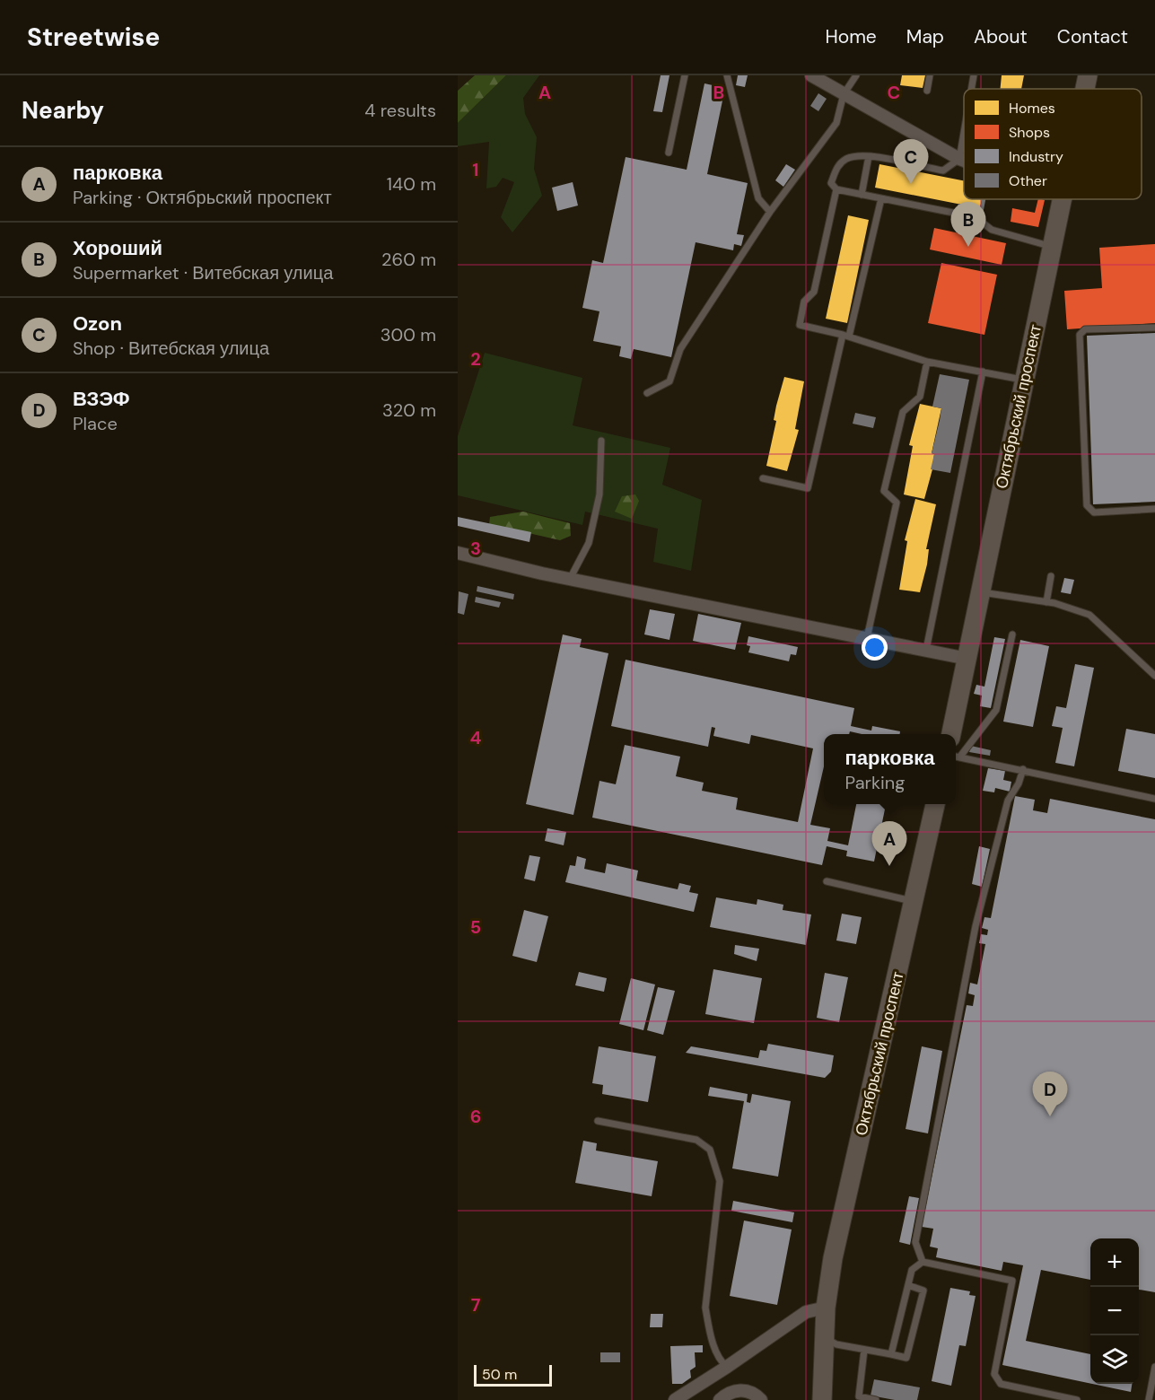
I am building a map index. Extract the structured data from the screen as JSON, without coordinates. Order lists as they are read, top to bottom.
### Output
{
  "streets": {
    "main road": ["Октябрьский проспект"]
  },
  "legend": [
    "Homes",
    "Shops",
    "Industry",
    "Other"
  ],
  "scale_bar": "50 m",
  "page": {
    "header": "Streetwise",
    "nav": [
      "Home",
      "Map",
      "About",
      "Contact"
    ],
    "heading": ["Nearby", "4 results"],
    "pins": [
      "C",
      "B",
      "A",
      "D"
    ],
    "list": [
      {
        "mark": "A",
        "name": "парковка",
        "note": "Parking · Октябрьский проспект",
        "value": "140 m"
      },
      {
        "mark": "B",
        "name": "Хороший",
        "note": "Supermarket · Витебская улица",
        "value": "260 m"
      },
      {
        "mark": "C",
        "name": "Ozon",
        "note": "Shop · Витебская улица",
        "value": "300 m"
      },
      {
        "mark": "D",
        "name": "ВЗЭФ",
        "note": "Place",
        "value": "320 m"
      }
    ],
    "popup": ["парковка", "Parking"],
    "map_buttons": ["+", "−"],
    "scale": "50 m"
  },
  "grid": {
    "columns": ["A", "B", "C"],
    "rows": [
      "1",
      "2",
      "3",
      "4",
      "5",
      "6",
      "7"
    ]
  }
}
